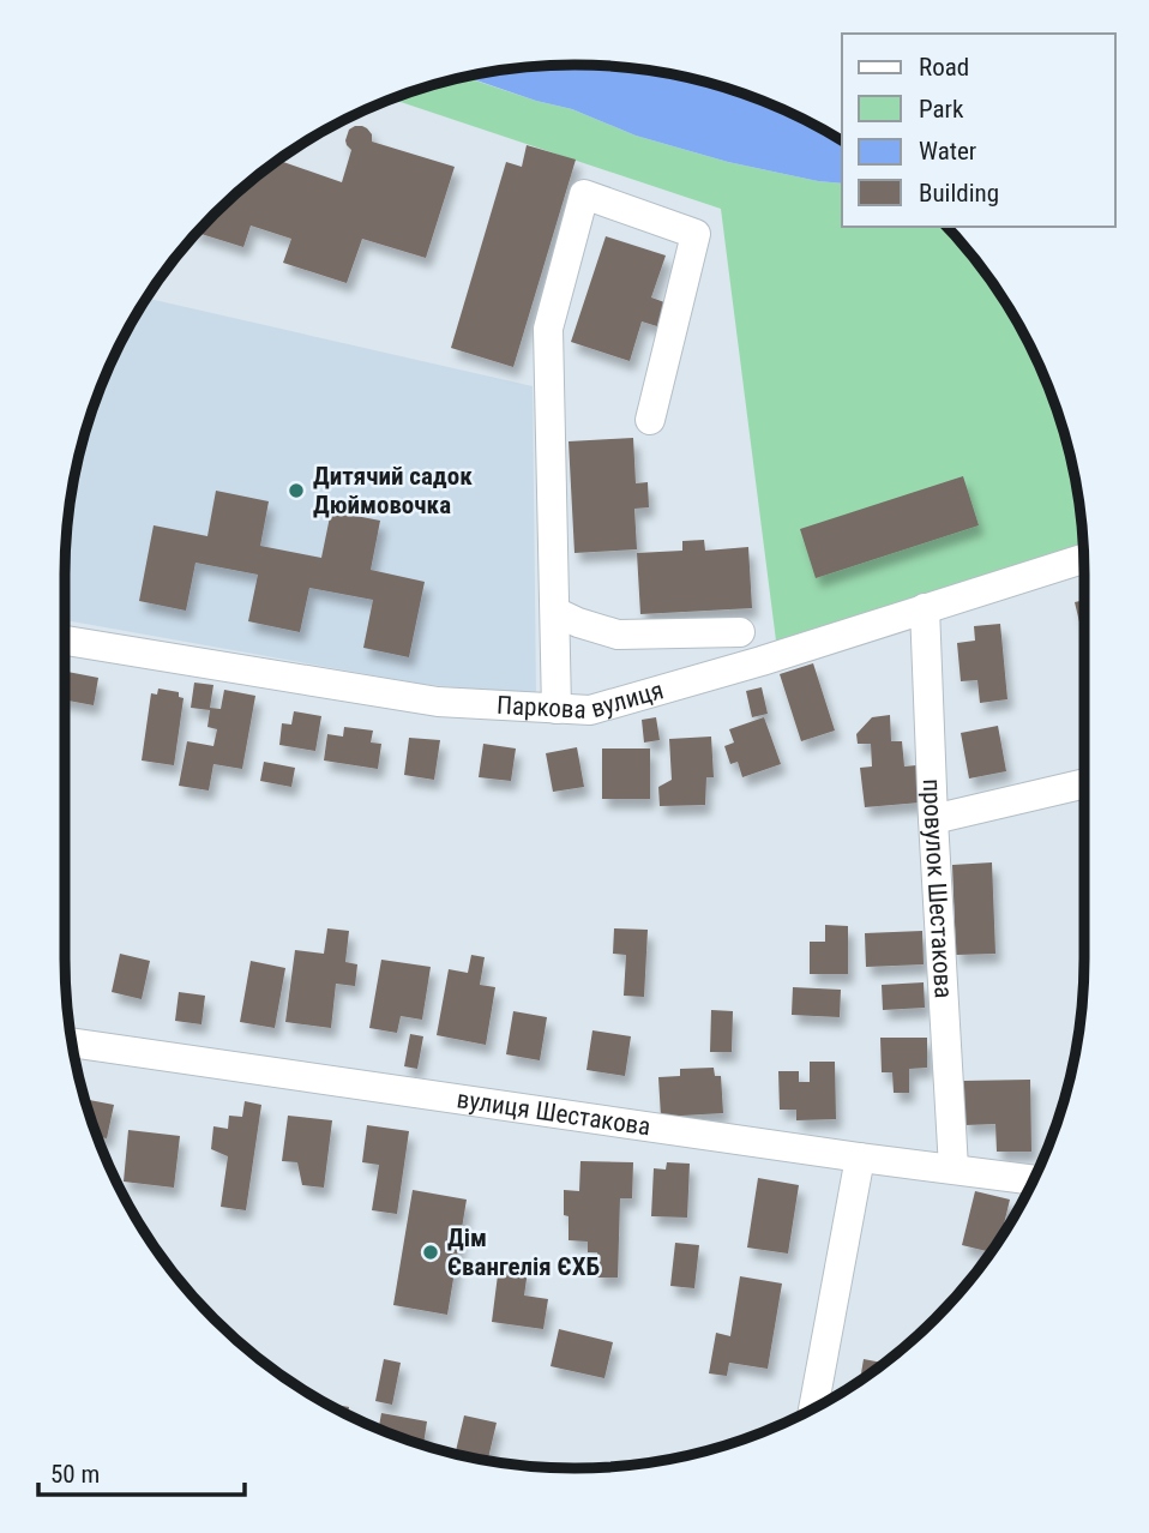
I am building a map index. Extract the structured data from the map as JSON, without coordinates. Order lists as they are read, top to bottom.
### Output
{
  "streets": {
    "street": ["Паркова вулиця", "провулок Шестакова", "вулиця Шестакова"]
  },
  "crossings": [
    ["Паркова вулиця", "провулок Шестакова"],
    ["провулок Шестакова", "вулиця Шестакова"]
  ],
  "places": ["Дитячий садок Дюймовочка", "Дім Євангелія ЄХБ"],
  "legend": [
    "Road",
    "Park",
    "Water",
    "Building"
  ],
  "scale_bar": "50 m"
}
